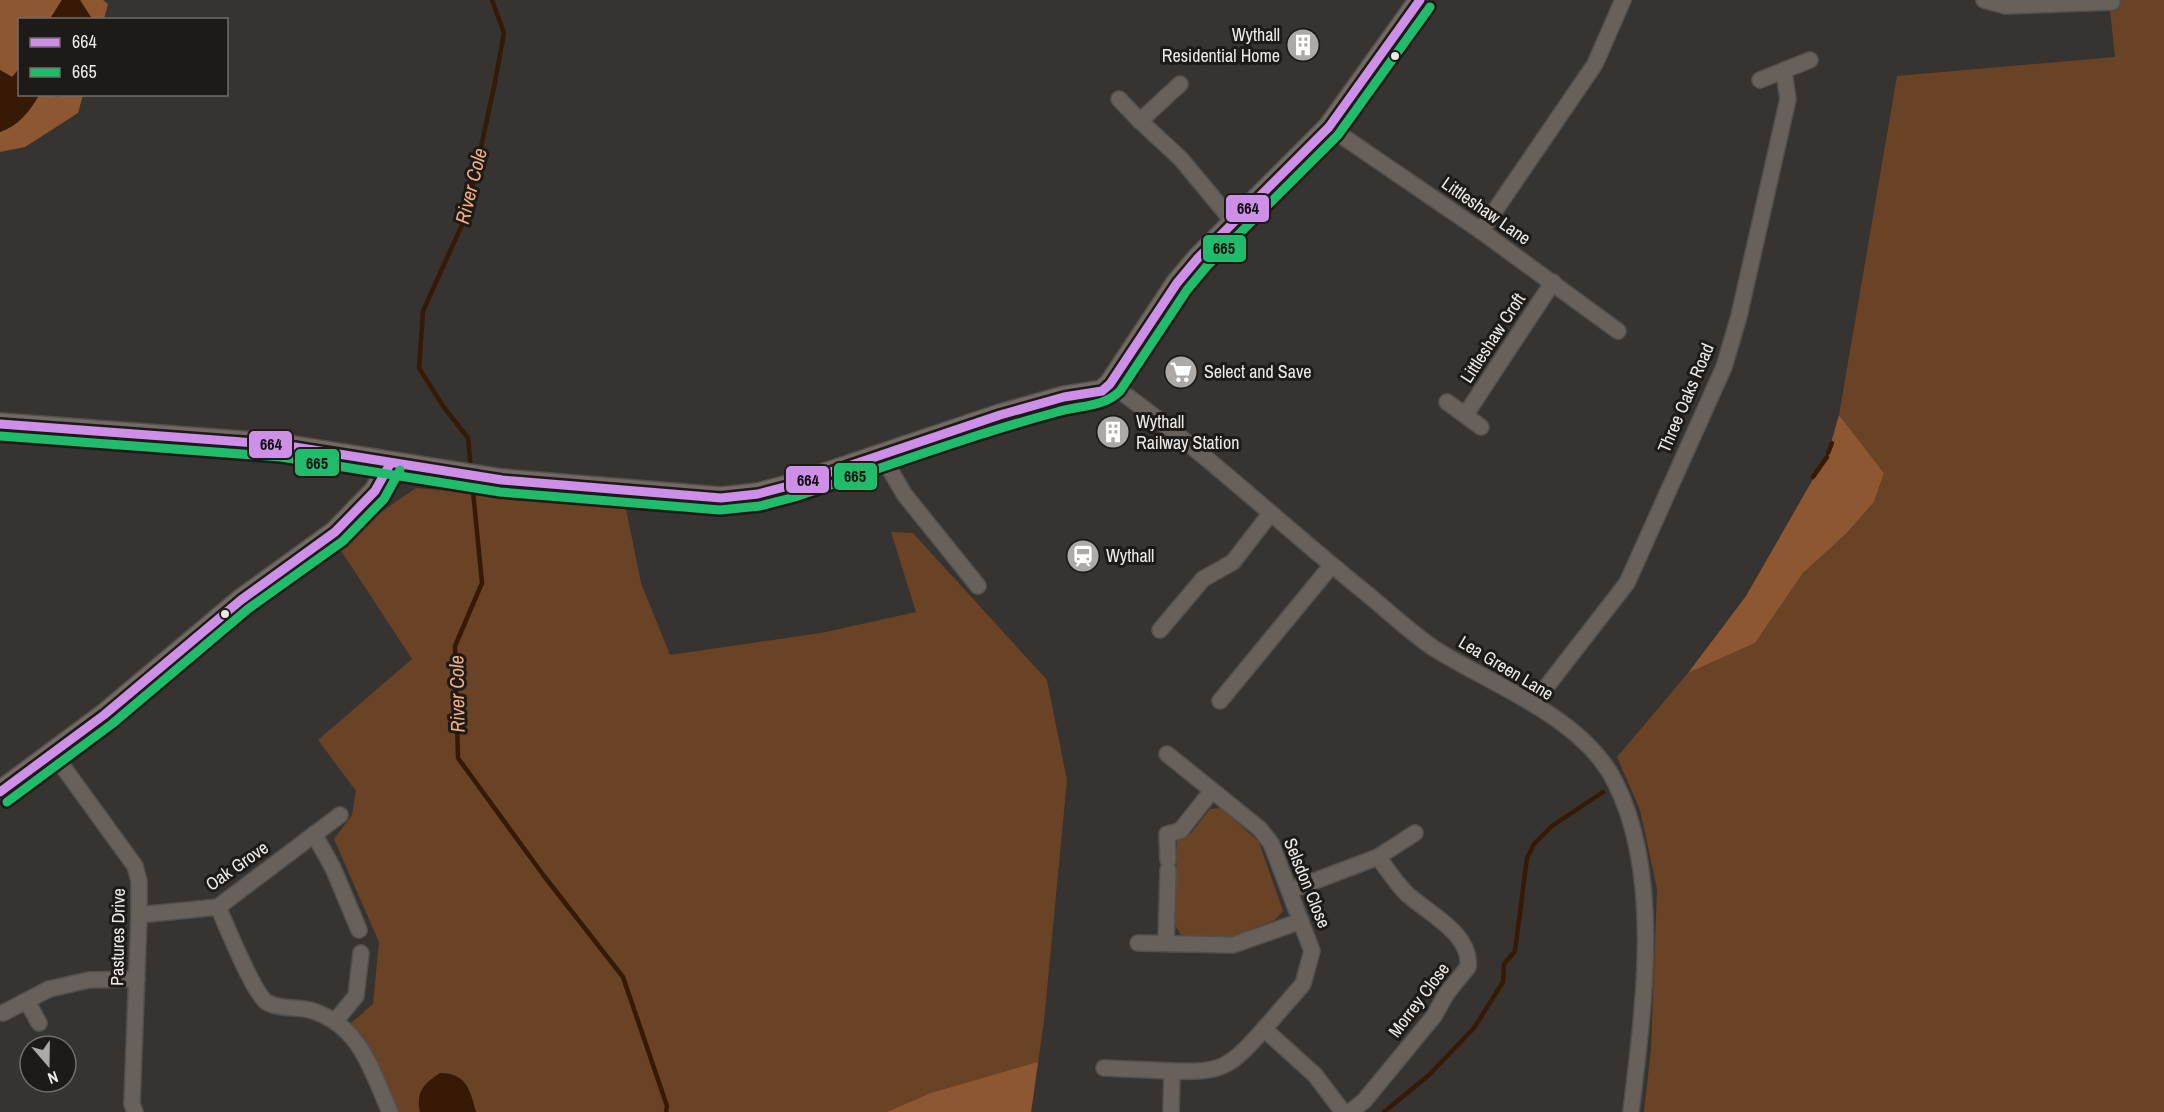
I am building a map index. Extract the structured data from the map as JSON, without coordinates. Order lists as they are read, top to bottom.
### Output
{
  "streets": {
    "street": [
      "Littleshaw Lane",
      "Littleshaw Croft",
      "Three Oaks Road",
      "Lea Green Lane",
      "Oak Grove",
      "Selsdon Close",
      "Pastures Drive",
      "Morrey Close"
    ]
  },
  "crossings": [
    ["Littleshaw Lane", "Littleshaw Croft"],
    ["Three Oaks Road", "Lea Green Lane"],
    ["Oak Grove", "Pastures Drive"]
  ],
  "water": ["River Cole"],
  "places": {
    "building": ["Wythall Residential Home", "Wythall Railway Station"],
    "supermarket": ["Select and Save"],
    "station": ["Wythall"]
  },
  "lines": ["transit line 664", "transit line 665"],
  "legend": ["664", "665"],
  "north": "bottom"
}
